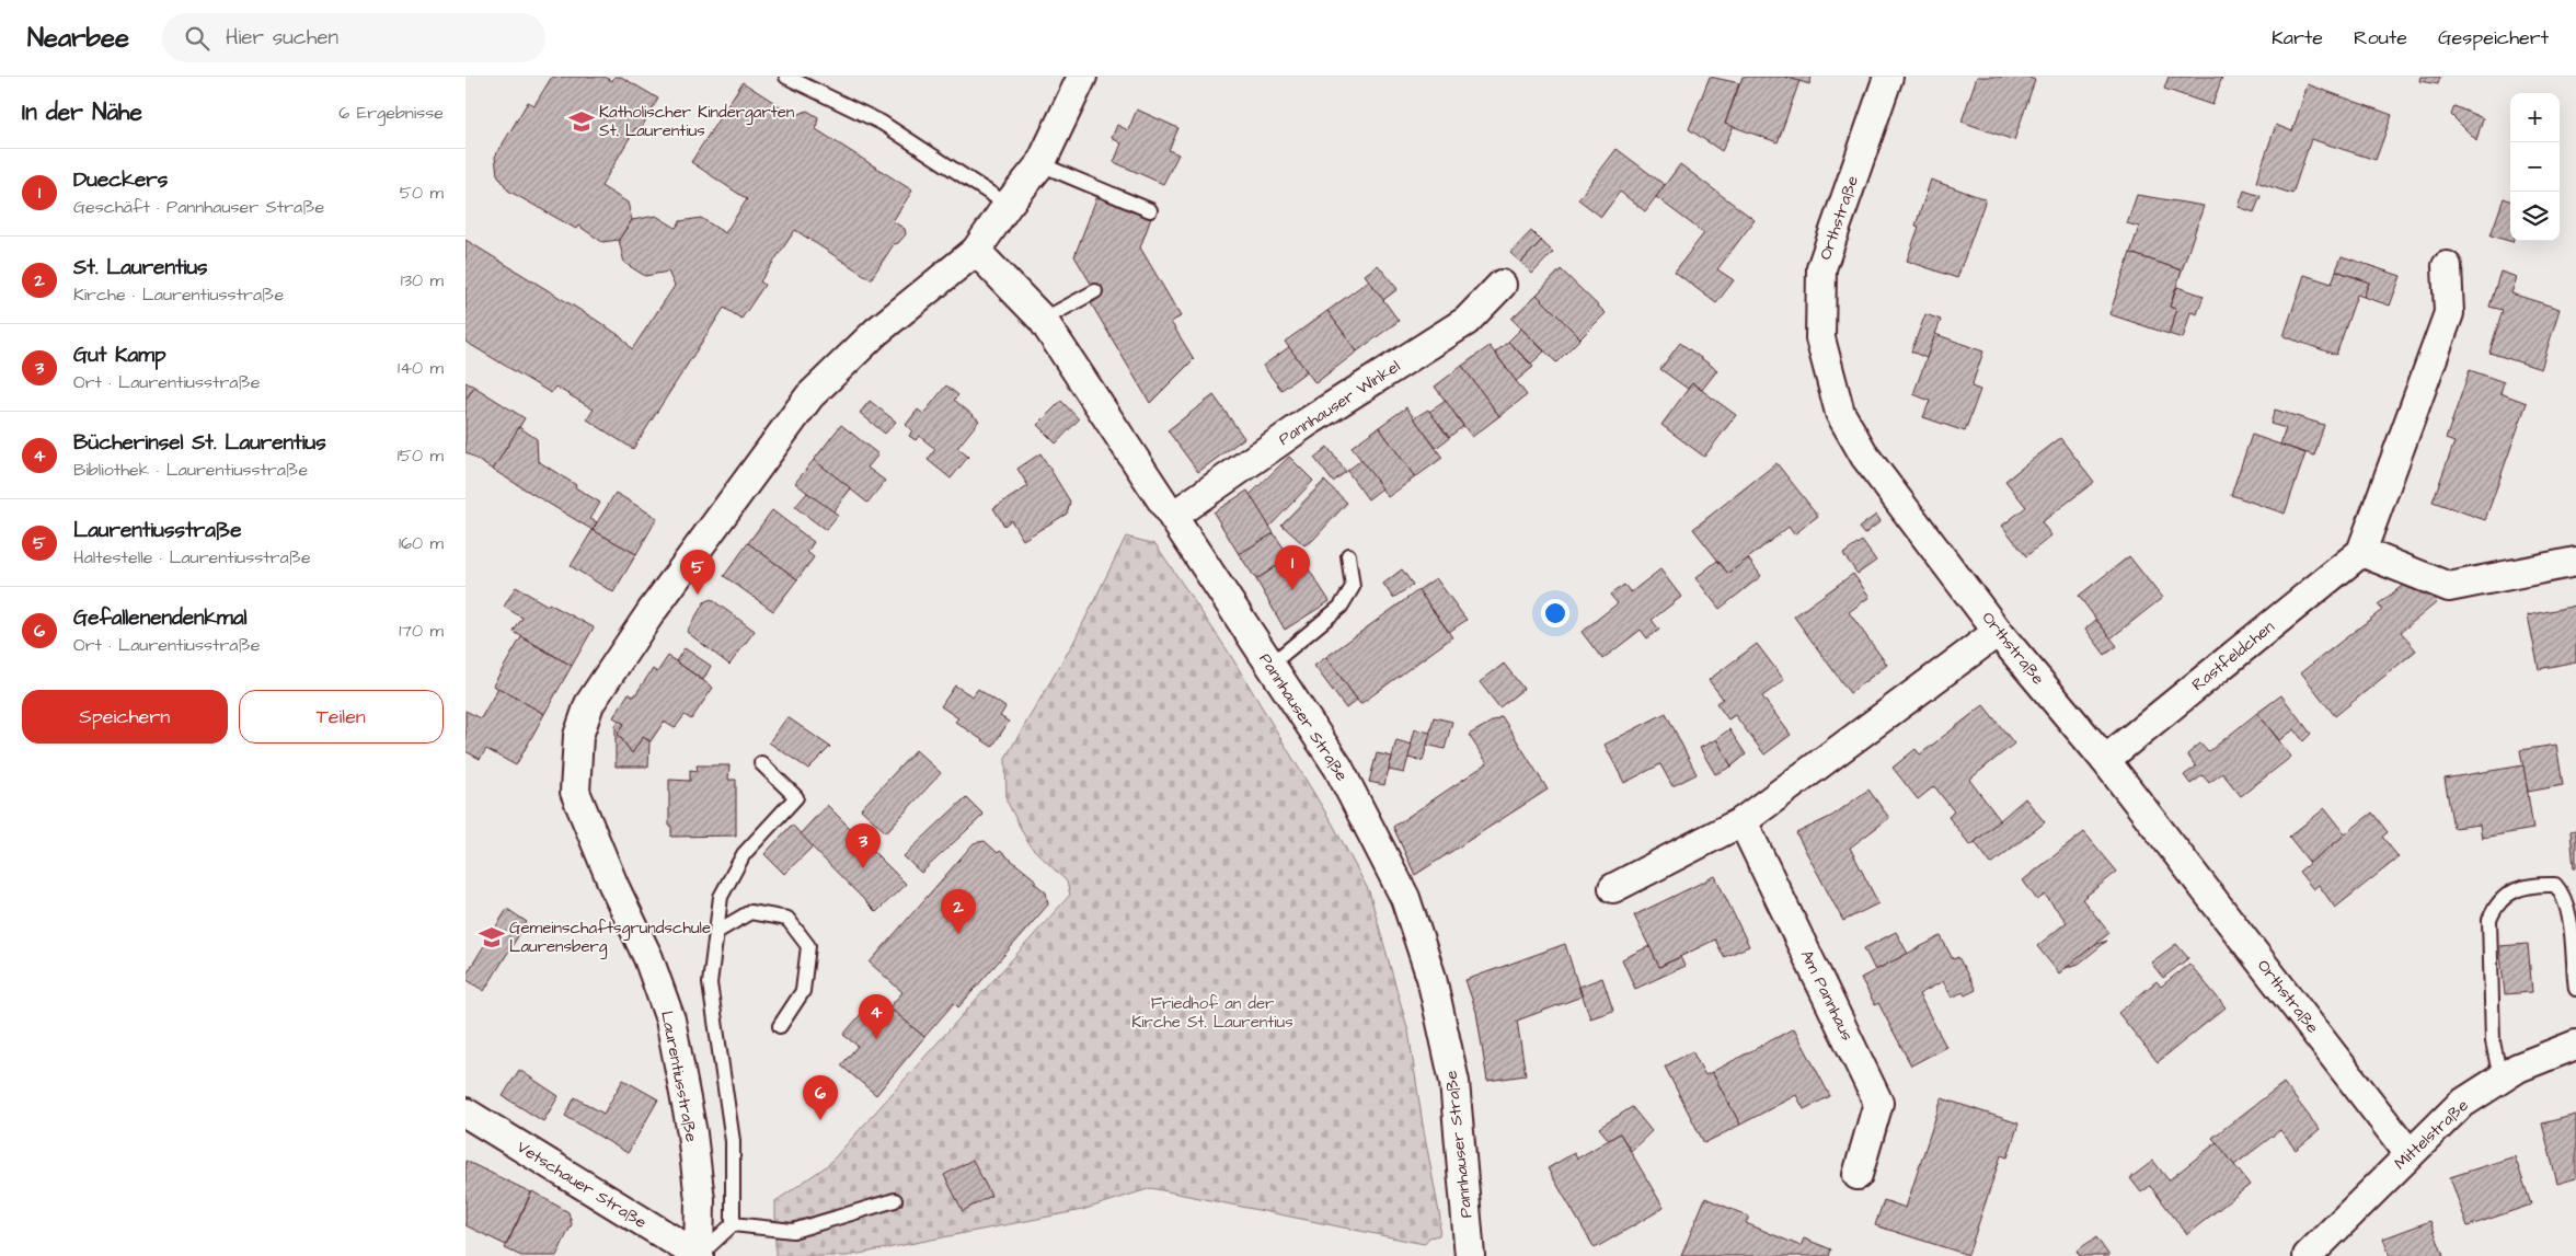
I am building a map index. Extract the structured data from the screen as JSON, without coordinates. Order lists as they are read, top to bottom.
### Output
{
  "streets": {
    "street": [
      "Orthstraße",
      "Pannhauser Winkel",
      "Rastfeldchen",
      "Pannhauser Straße",
      "Am Pannhaus",
      "Laurentiusstraße",
      "Mittelstraße",
      "Vetschauer Straße"
    ]
  },
  "crossings": [
    ["Orthstraße", "Rastfeldchen"],
    ["Orthstraße", "Mittelstraße"],
    ["Pannhauser Winkel", "Pannhauser Straße"],
    ["Pannhauser Straße", "Laurentiusstraße"],
    ["Laurentiusstraße", "Vetschauer Straße"]
  ],
  "parks": ["Friedhof an der Kirche St. Laurentius"],
  "places": {
    "school or university": ["Katholischer Kindergarten St. Laurentius", "Gemeinschaftsgrundschule Laurensberg"]
  },
  "page": {
    "header": "Nearbee",
    "search": "Hier suchen",
    "nav": ["Karte", "Route", "Gespeichert"],
    "heading": ["In der Nähe", "6 Ergebnisse"],
    "map_buttons": ["+", "−"],
    "list": [
      {
        "mark": "1",
        "name": "Dueckers",
        "note": "Geschäft · Pannhauser Straße",
        "value": "50 m"
      },
      {
        "mark": "2",
        "name": "St. Laurentius",
        "note": "Kirche · Laurentiusstraße",
        "value": "130 m"
      },
      {
        "mark": "3",
        "name": "Gut Kamp",
        "note": "Ort · Laurentiusstraße",
        "value": "140 m"
      },
      {
        "mark": "4",
        "name": "Bücherinsel St. Laurentius",
        "note": "Bibliothek · Laurentiusstraße",
        "value": "150 m"
      },
      {
        "mark": "5",
        "name": "Laurentiusstraße",
        "note": "Haltestelle · Laurentiusstraße",
        "value": "160 m"
      },
      {
        "mark": "6",
        "name": "Gefallenendenkmal",
        "note": "Ort · Laurentiusstraße",
        "value": "170 m"
      }
    ],
    "pins": [
      "1",
      "5",
      "3",
      "2",
      "4",
      "6"
    ],
    "buttons": ["Speichern", "Teilen"]
  }
}
